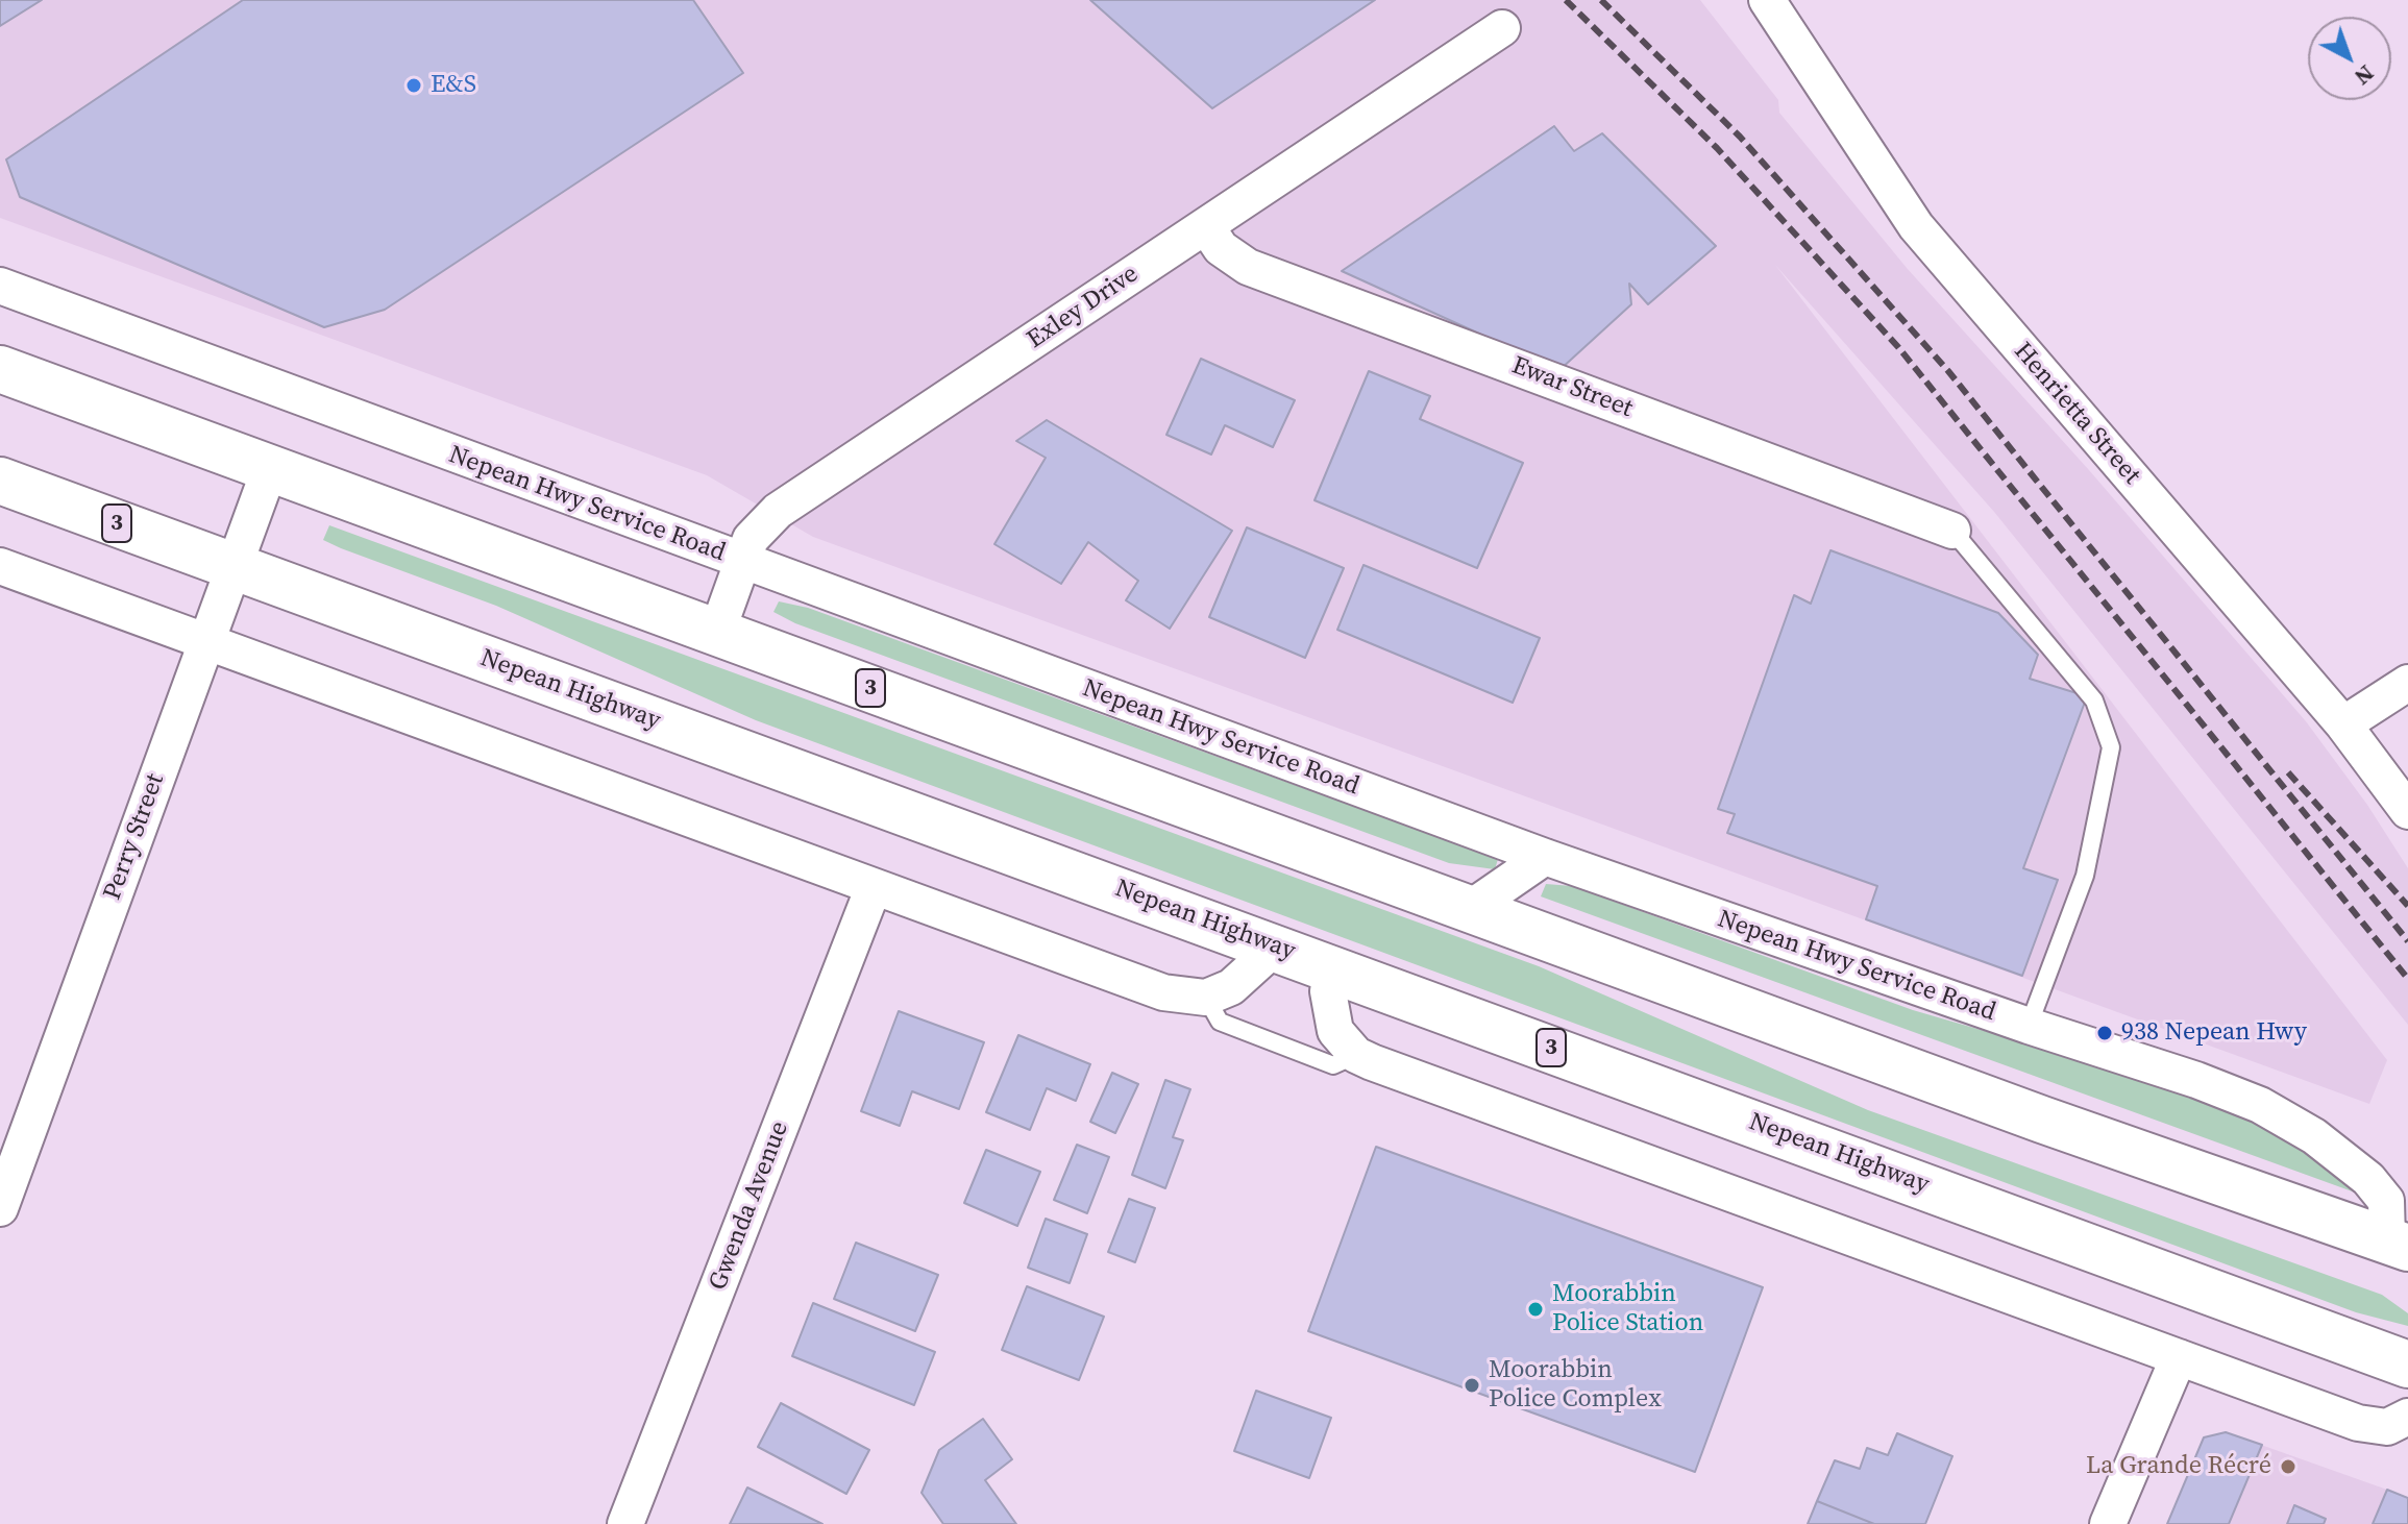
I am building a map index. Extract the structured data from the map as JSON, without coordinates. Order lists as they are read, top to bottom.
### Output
{
  "streets": {
    "highway": ["3", "Nepean Highway"],
    "street": [
      "Exley Drive",
      "Ewar Street",
      "Henrietta Street",
      "Nepean Hwy Service Road",
      "Perry Street",
      "Gwenda Avenue"
    ]
  },
  "crossings": [
    ["Exley Drive", "Ewar Street"],
    ["Exley Drive", "Nepean Hwy Service Road"],
    ["Exley Drive", "3"],
    ["Nepean Hwy Service Road", "3"],
    ["3", "Perry Street"],
    ["Nepean Highway", "Perry Street"]
  ],
  "places": [
    "E&S",
    "938 Nepean Hwy",
    "Moorabbin Police Station",
    "Moorabbin Police Complex",
    "La Grande Récré"
  ],
  "north": "bottom right"
}
